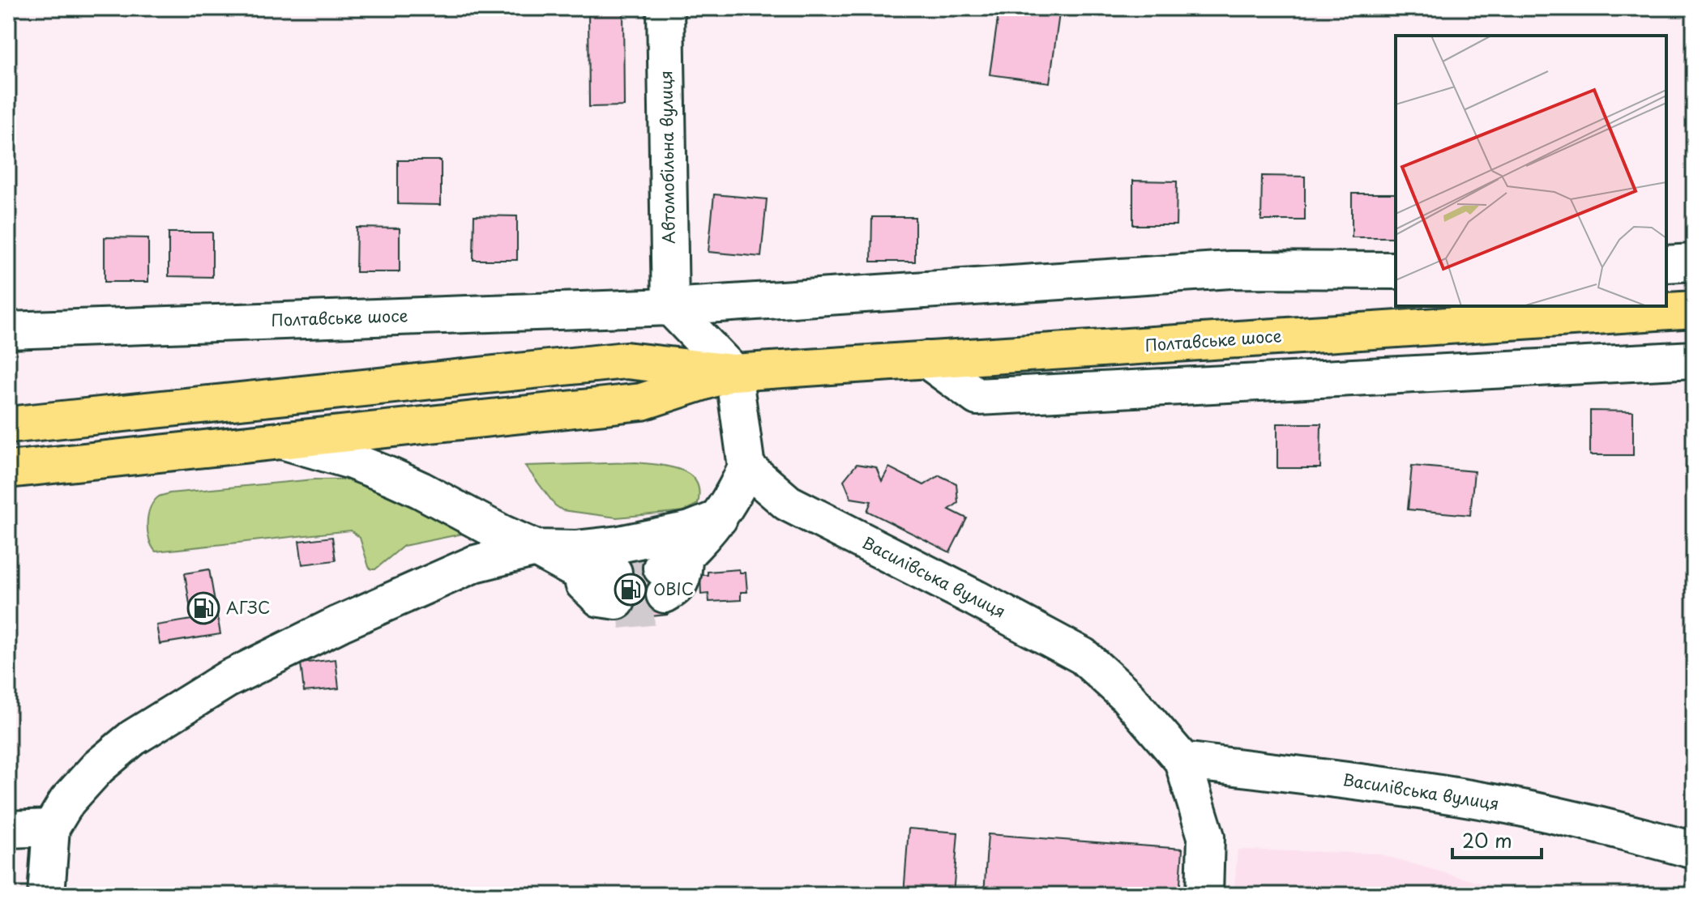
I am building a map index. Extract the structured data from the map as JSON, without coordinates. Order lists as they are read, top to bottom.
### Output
{
  "streets": {
    "highway": ["Полтавське шосе"],
    "street": ["Автомобільна вулиця", "Василівська вулиця"]
  },
  "crossings": [
    ["Автомобільна вулиця", "Полтавське шосе"]
  ],
  "places": {
    "fuel station": ["ОВІС", "АГЗС"]
  },
  "scale_bar": "20 m"
}
